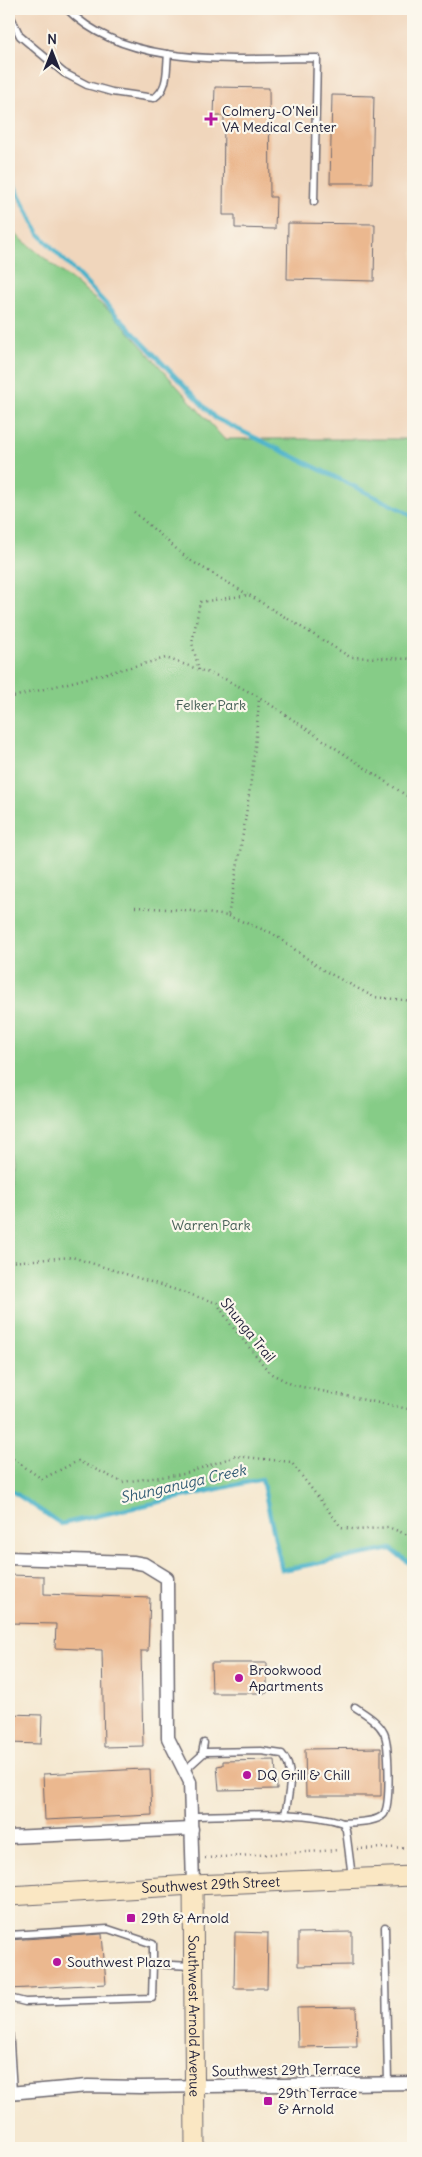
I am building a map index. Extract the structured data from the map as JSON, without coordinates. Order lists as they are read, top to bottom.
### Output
{
  "streets": {
    "main road": ["Southwest 29th Street", "Southwest Arnold Avenue"],
    "street": ["Southwest 29th Terrace"],
    "path": ["Shunga Trail"]
  },
  "crossings": [
    ["Southwest 29th Street", "Southwest Arnold Avenue"],
    ["Southwest Arnold Avenue", "Southwest 29th Terrace"]
  ],
  "water": ["Shunganuga Creek"],
  "parks": ["Felker Park", "Warren Park"],
  "places": {
    "health": ["Colmery-O'Neil VA Medical Center"],
    "other": ["Brookwood Apartments", "DQ Grill & Chill", "Southwest Plaza"],
    "transit": ["29th & Arnold", "29th Terrace & Arnold"]
  },
  "north": "top"
}
